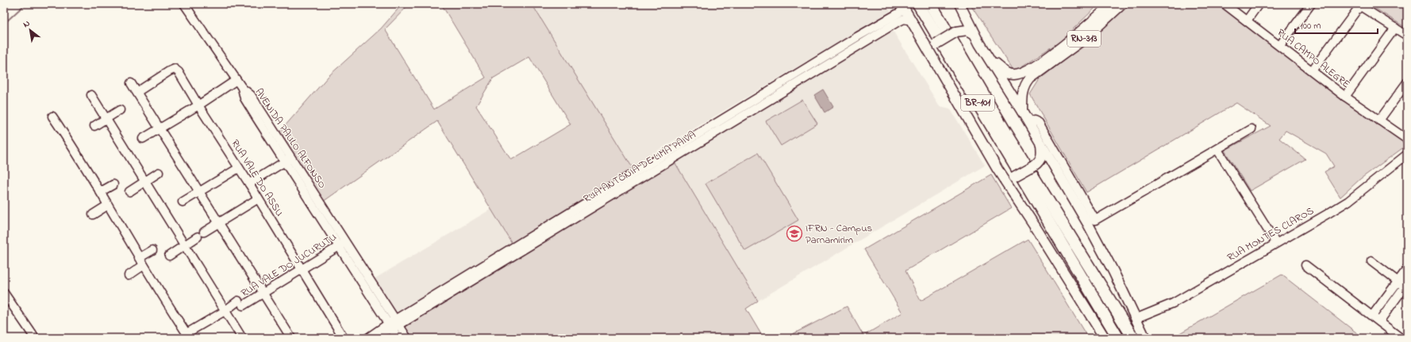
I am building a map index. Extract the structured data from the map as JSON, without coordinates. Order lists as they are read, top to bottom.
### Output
{
  "streets": {
    "highway": ["BR-101"],
    "main road": ["RN-313"],
    "street": [
      "RUA CAMPO ALEGRE",
      "AVENIDA PAULO ALFONSO",
      "RUA ANTÔNIA DE LIMA PAIVA",
      "RUA VALE DO ASSU",
      "RUA MONTES CLAROS",
      "RUA VALE DO JUCURUTU"
    ]
  },
  "crossings": [
    ["AVENIDA PAULO ALFONSO", "RUA ANTÔNIA DE LIMA PAIVA"],
    ["AVENIDA PAULO ALFONSO", "RUA VALE DO JUCURUTU"],
    ["RUA VALE DO ASSU", "RUA VALE DO JUCURUTU"]
  ],
  "places": {
    "school or university": ["IFRN - Campus Parnamirim"]
  },
  "scale_bar": "100 m",
  "north": "top left"
}
